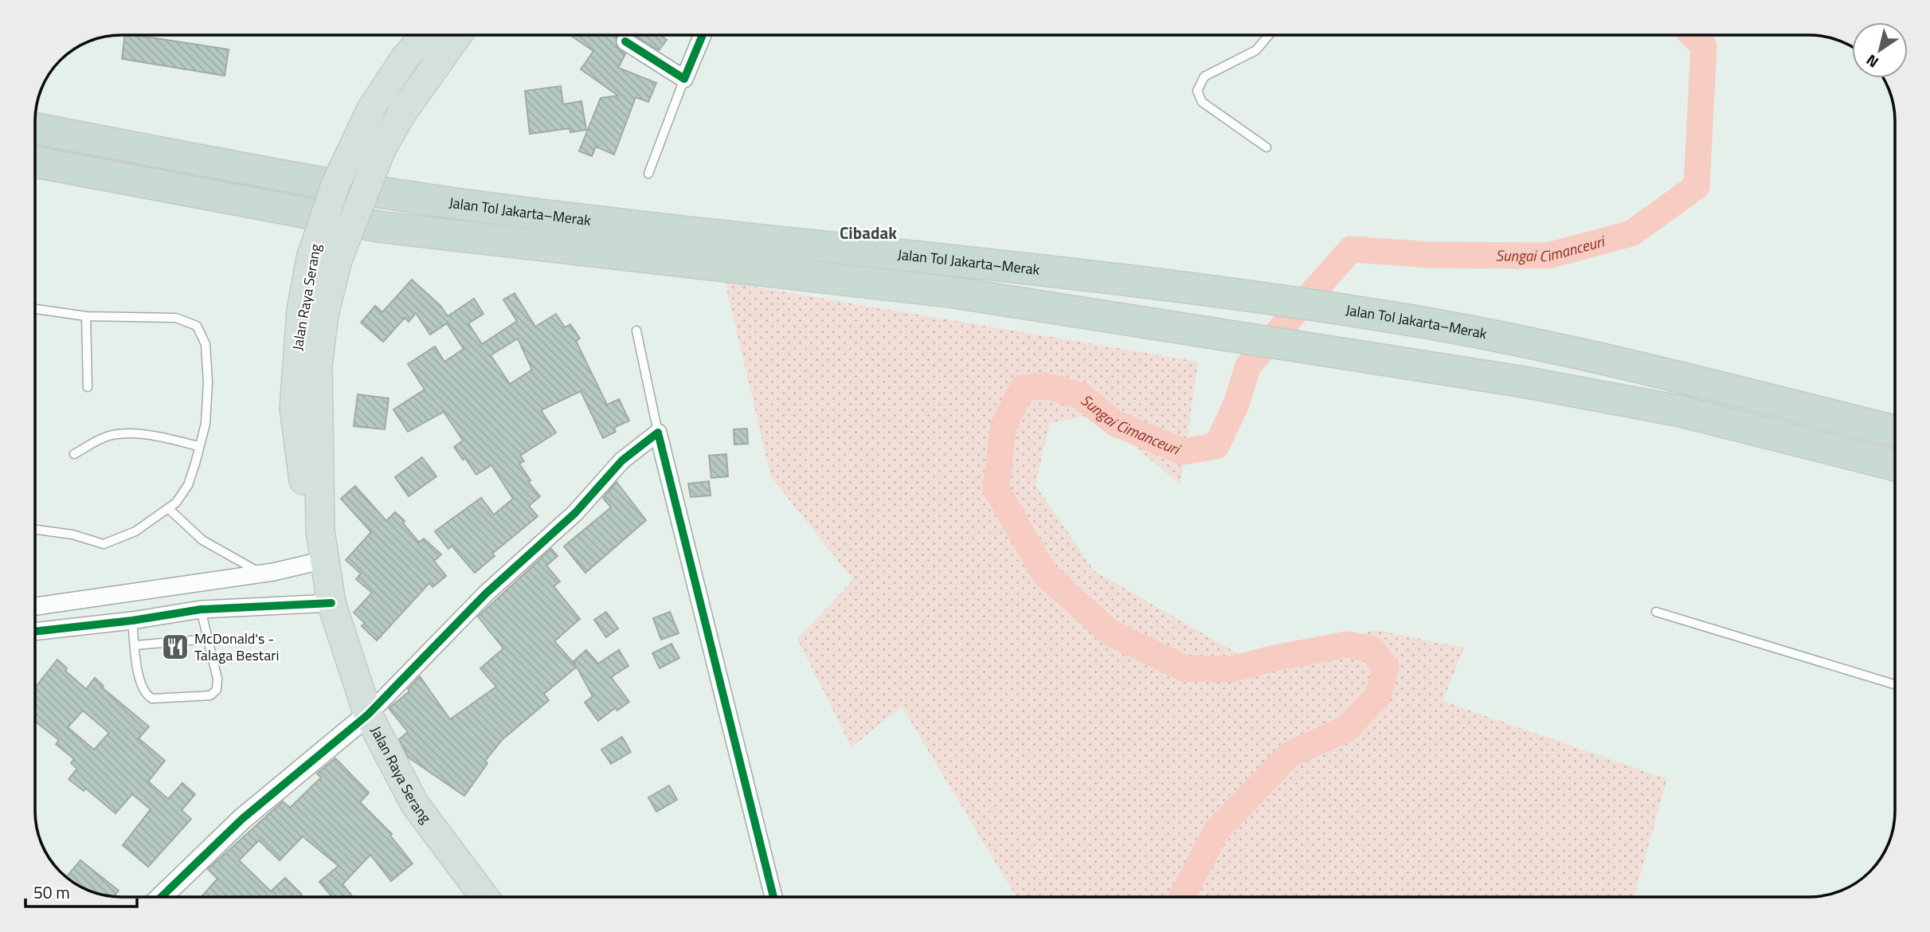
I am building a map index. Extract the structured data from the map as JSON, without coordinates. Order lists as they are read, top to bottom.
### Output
{
  "streets": {
    "highway": ["Jalan Tol Jakarta–Merak", "Jalan Raya Serang"]
  },
  "districts": ["Cibadak"],
  "water": ["Sungai Cimanceuri"],
  "places": {
    "restaurant": ["McDonald's - Talaga Bestari"]
  },
  "scale_bar": "50 m",
  "north": "bottom left"
}
